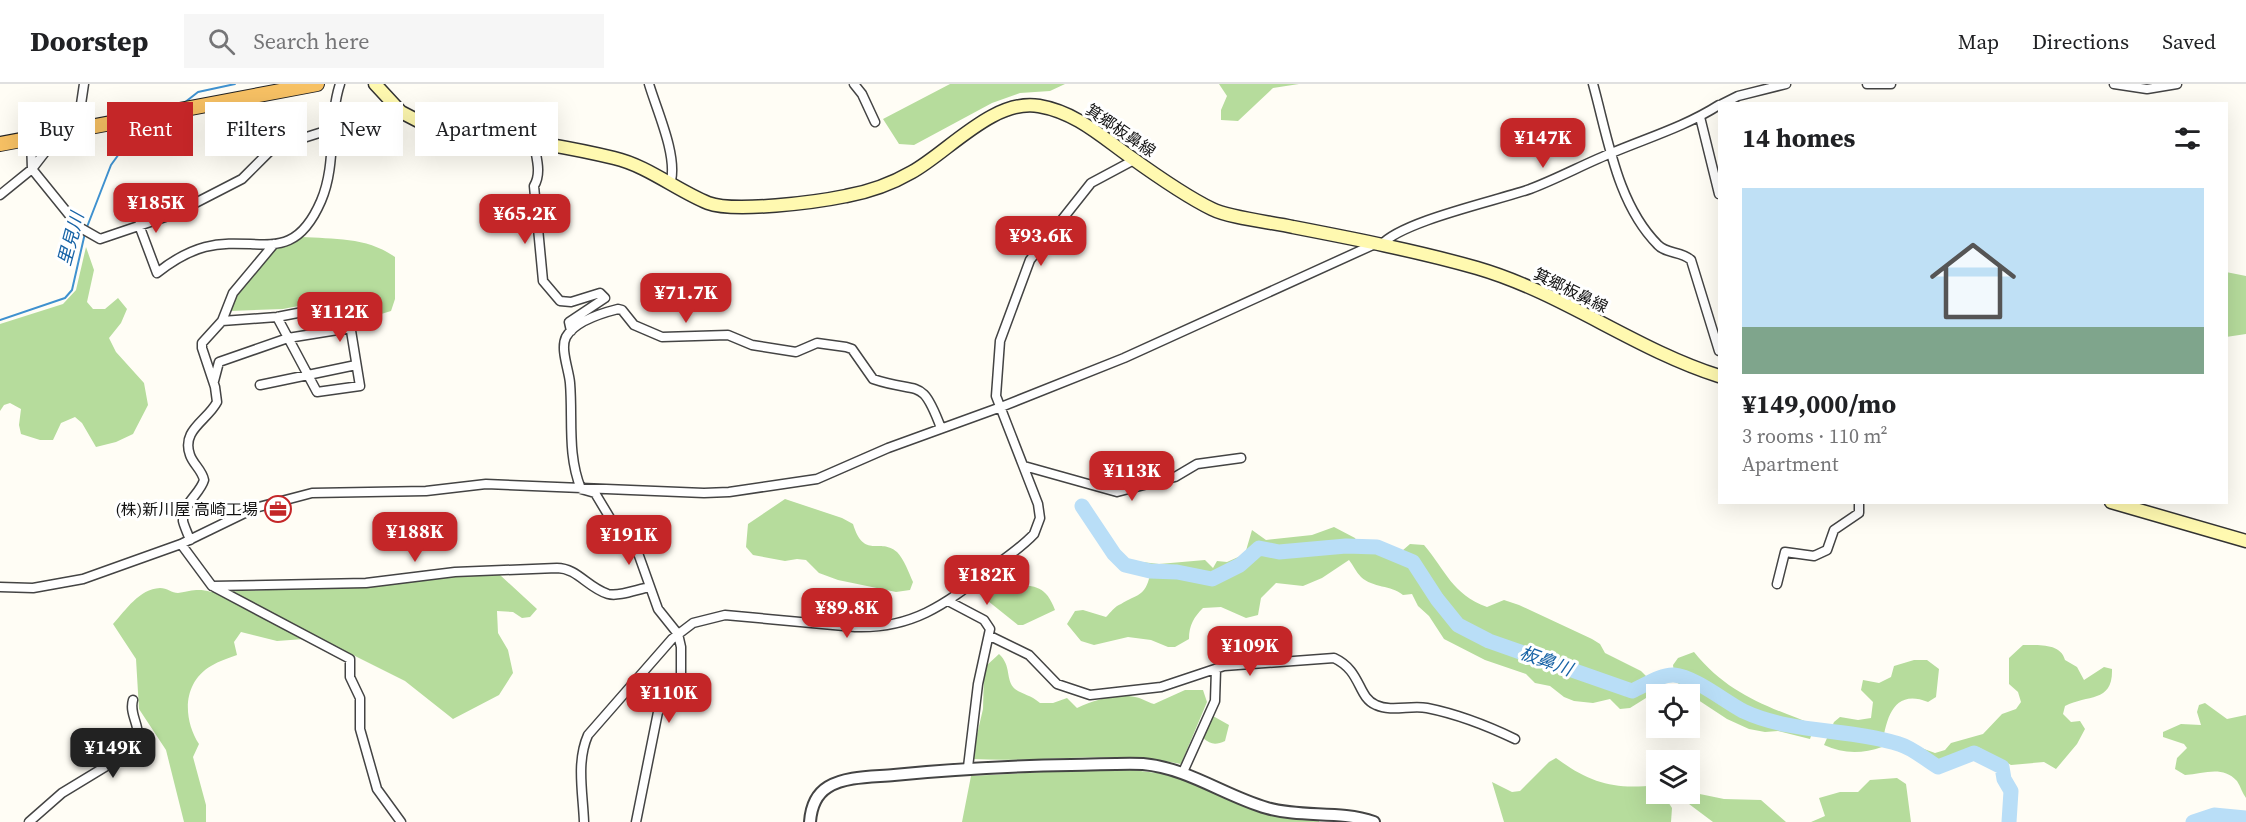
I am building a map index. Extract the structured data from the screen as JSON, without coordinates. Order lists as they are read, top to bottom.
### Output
{
  "streets": {
    "main road": ["箕郷板鼻線"]
  },
  "water": ["里見川", "板鼻川"],
  "places": {
    "office": ["(株)新川屋 高崎工場"]
  },
  "page": {
    "header": "Doorstep",
    "search": "Search here",
    "nav": ["Map", "Directions", "Saved"],
    "chip": [
      "Buy",
      "Rent",
      "Filters",
      "New",
      "Apartment"
    ],
    "heading": "14 homes",
    "price": [
      "¥147K",
      "¥185K",
      "¥65.2K",
      "¥93.6K",
      "¥71.7K",
      "¥112K",
      "¥113K",
      "¥188K",
      "¥191K",
      "¥182K",
      "¥89.8K",
      "¥109K",
      "¥110K",
      "¥149K"
    ],
    "list": [
      {
        "name": "¥149,000/mo",
        "note": "3 rooms · 110 m² · Apartment"
      }
    ]
  }
}
